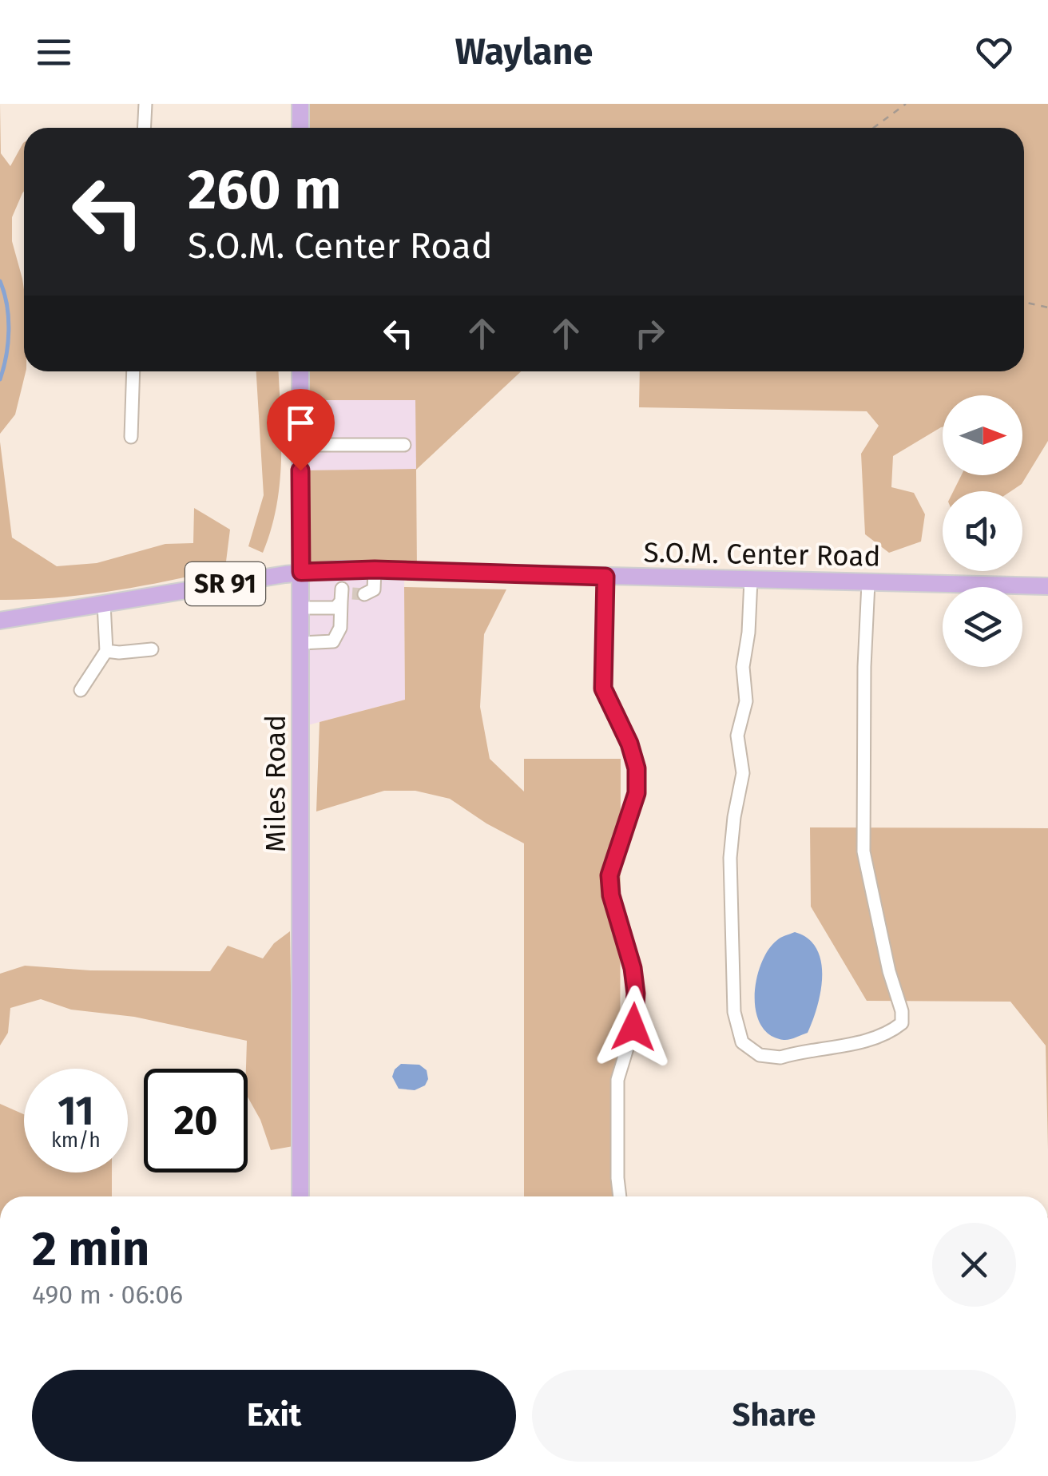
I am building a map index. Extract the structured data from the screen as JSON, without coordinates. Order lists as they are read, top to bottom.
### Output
{
  "streets": {
    "main road": ["S.O.M. Center Road", "SR 91", "Miles Road"]
  },
  "crossings": [
    ["S.O.M. Center Road", "Miles Road"]
  ],
  "north": "right",
  "page": {
    "header": "Waylane",
    "turn": ["260 m", "S.O.M. Center Road"],
    "speed": "11 km/h",
    "limit": "20",
    "heading": ["2 min", "490 m · 06:06"],
    "buttons": ["Exit", "Share"]
  }
}
